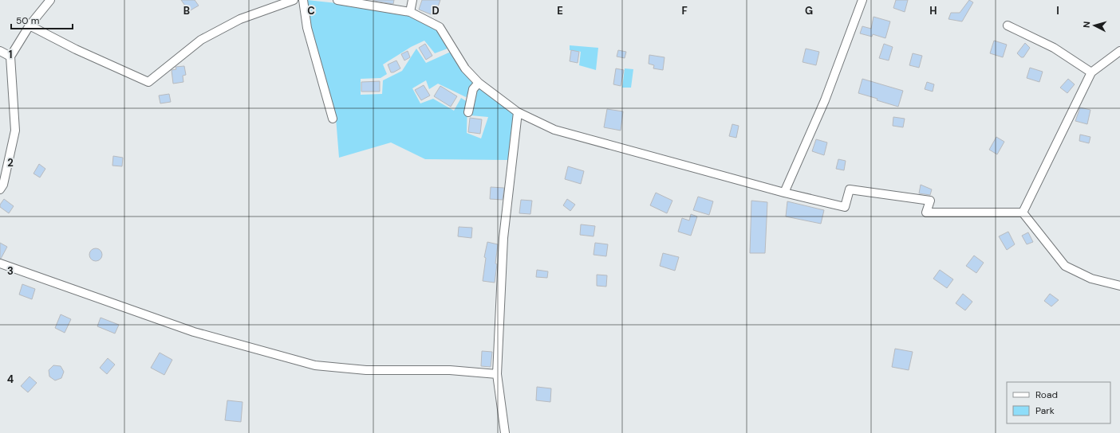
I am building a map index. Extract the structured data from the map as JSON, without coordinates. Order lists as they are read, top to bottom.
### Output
{
  "legend": ["Road", "Park"],
  "scale_bar": "50 m",
  "north": "left",
  "grid": {
    "columns": [
      "B",
      "C",
      "D",
      "E",
      "F",
      "G",
      "H",
      "I"
    ],
    "rows": [
      "1",
      "2",
      "3",
      "4"
    ]
  }
}
